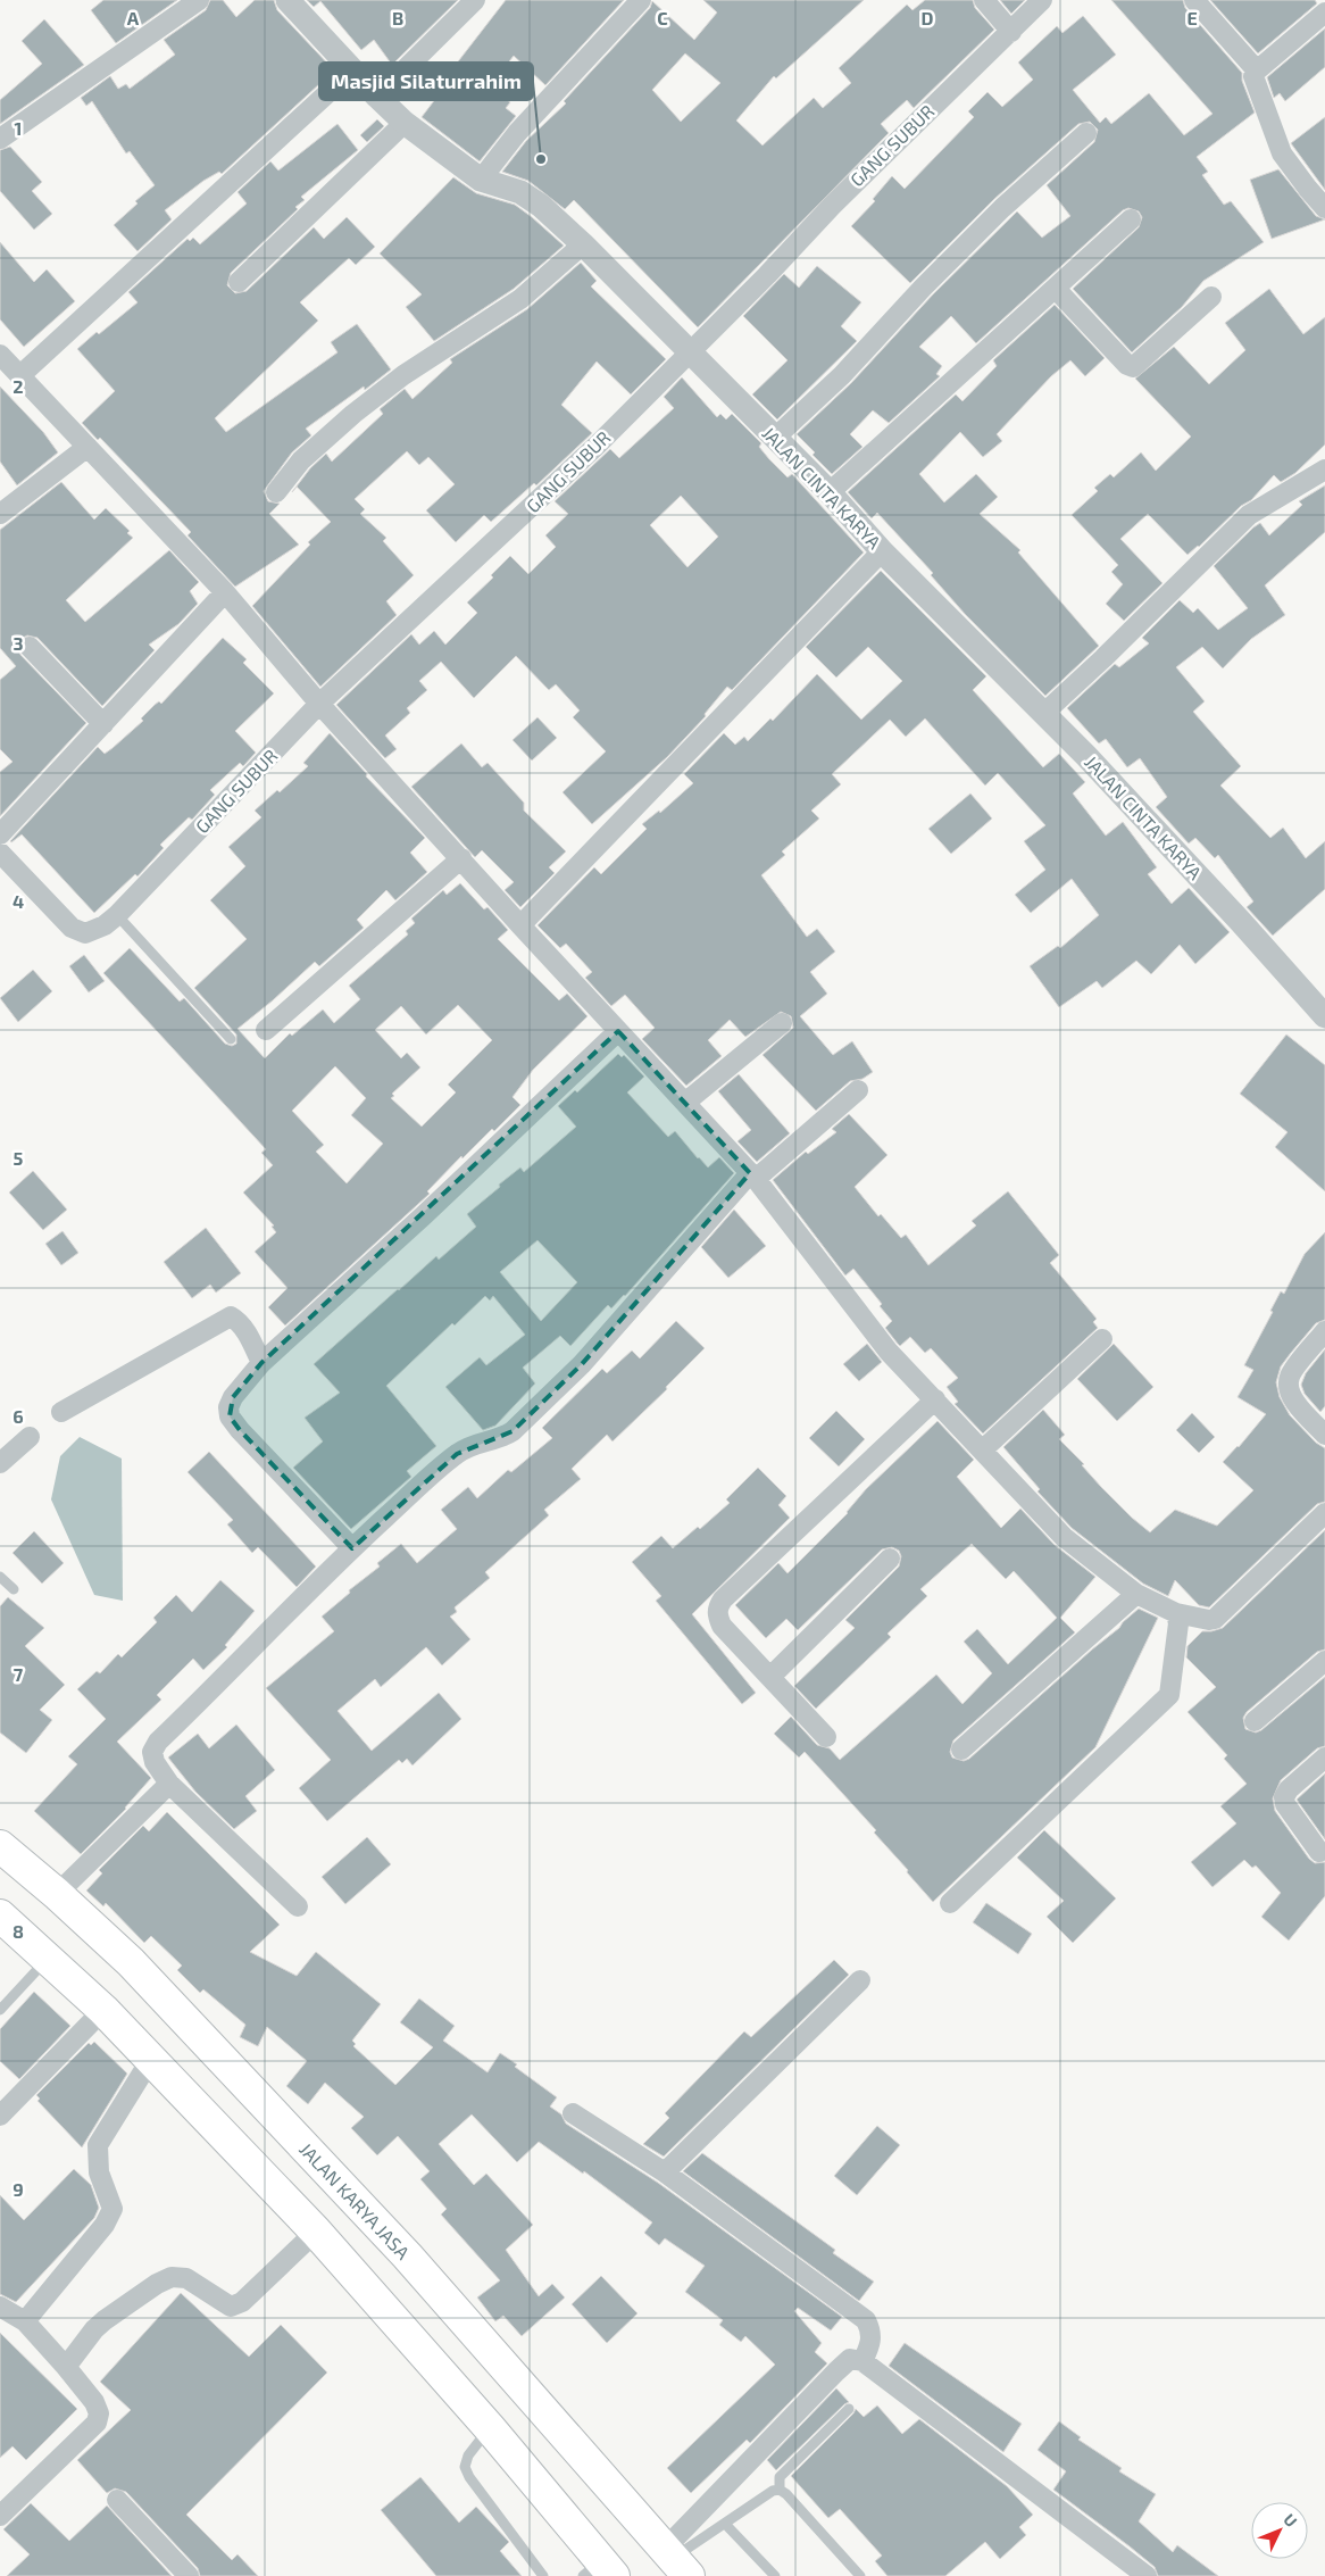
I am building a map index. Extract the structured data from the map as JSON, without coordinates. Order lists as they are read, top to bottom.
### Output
{
  "streets": {
    "highway": ["JALAN KARYA JASA"],
    "street": ["GANG SUBUR", "JALAN CINTA KARYA"]
  },
  "crossings": [
    ["GANG SUBUR", "JALAN CINTA KARYA"]
  ],
  "places": ["Masjid Silaturrahim"],
  "north": "top right",
  "grid": {
    "columns": [
      "A",
      "B",
      "C",
      "D",
      "E"
    ],
    "rows": [
      "1",
      "2",
      "3",
      "4",
      "5",
      "6",
      "7",
      "8",
      "9"
    ]
  }
}
